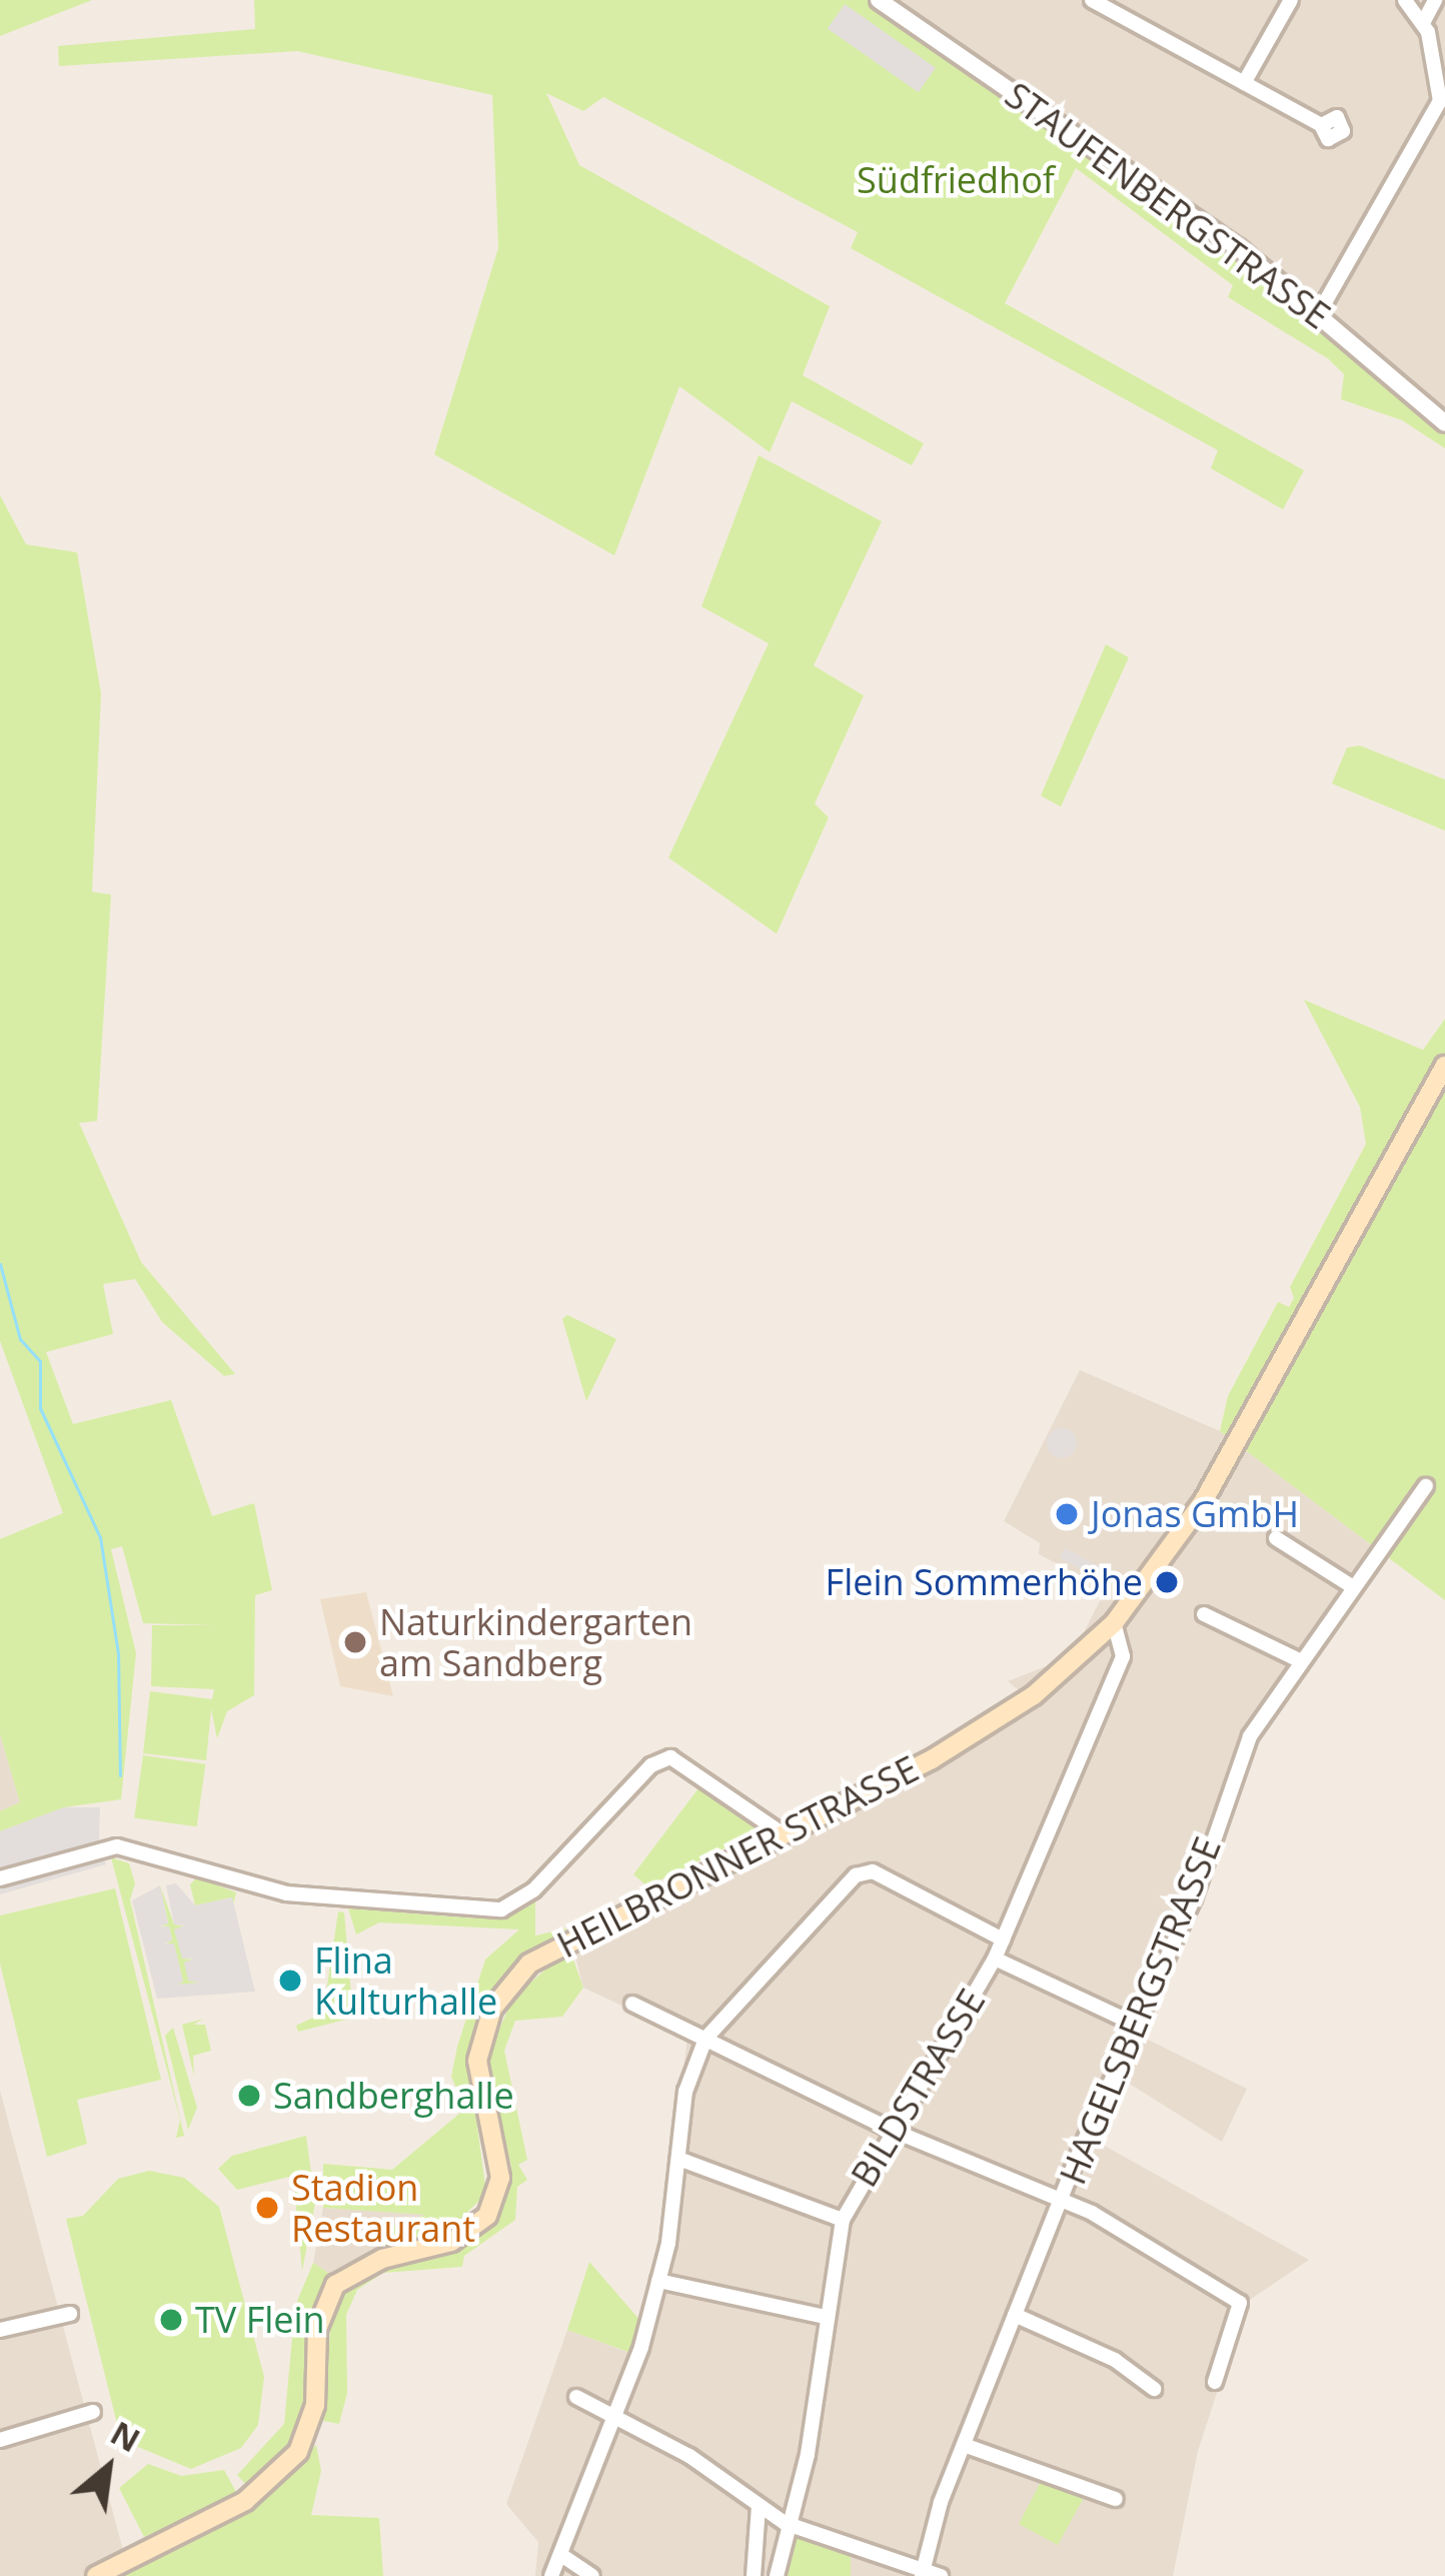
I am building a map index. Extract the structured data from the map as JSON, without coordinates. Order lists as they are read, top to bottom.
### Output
{
  "streets": {
    "main road": ["HEILBRONNER STRASSE"],
    "street": ["STAUFENBERGSTRASSE", "HAGELSBERGSTRASSE", "BILDSTRASSE"]
  },
  "crossings": [
    ["HEILBRONNER STRASSE", "BILDSTRASSE"]
  ],
  "parks": ["Südfriedhof"],
  "places": [
    "Jonas GmbH",
    "Flein Sommerhöhe",
    "Naturkindergarten am Sandberg",
    "Flina Kulturhalle",
    "Sandberghalle",
    "Stadion Restaurant",
    "TV Flein"
  ],
  "north": "top right"
}
